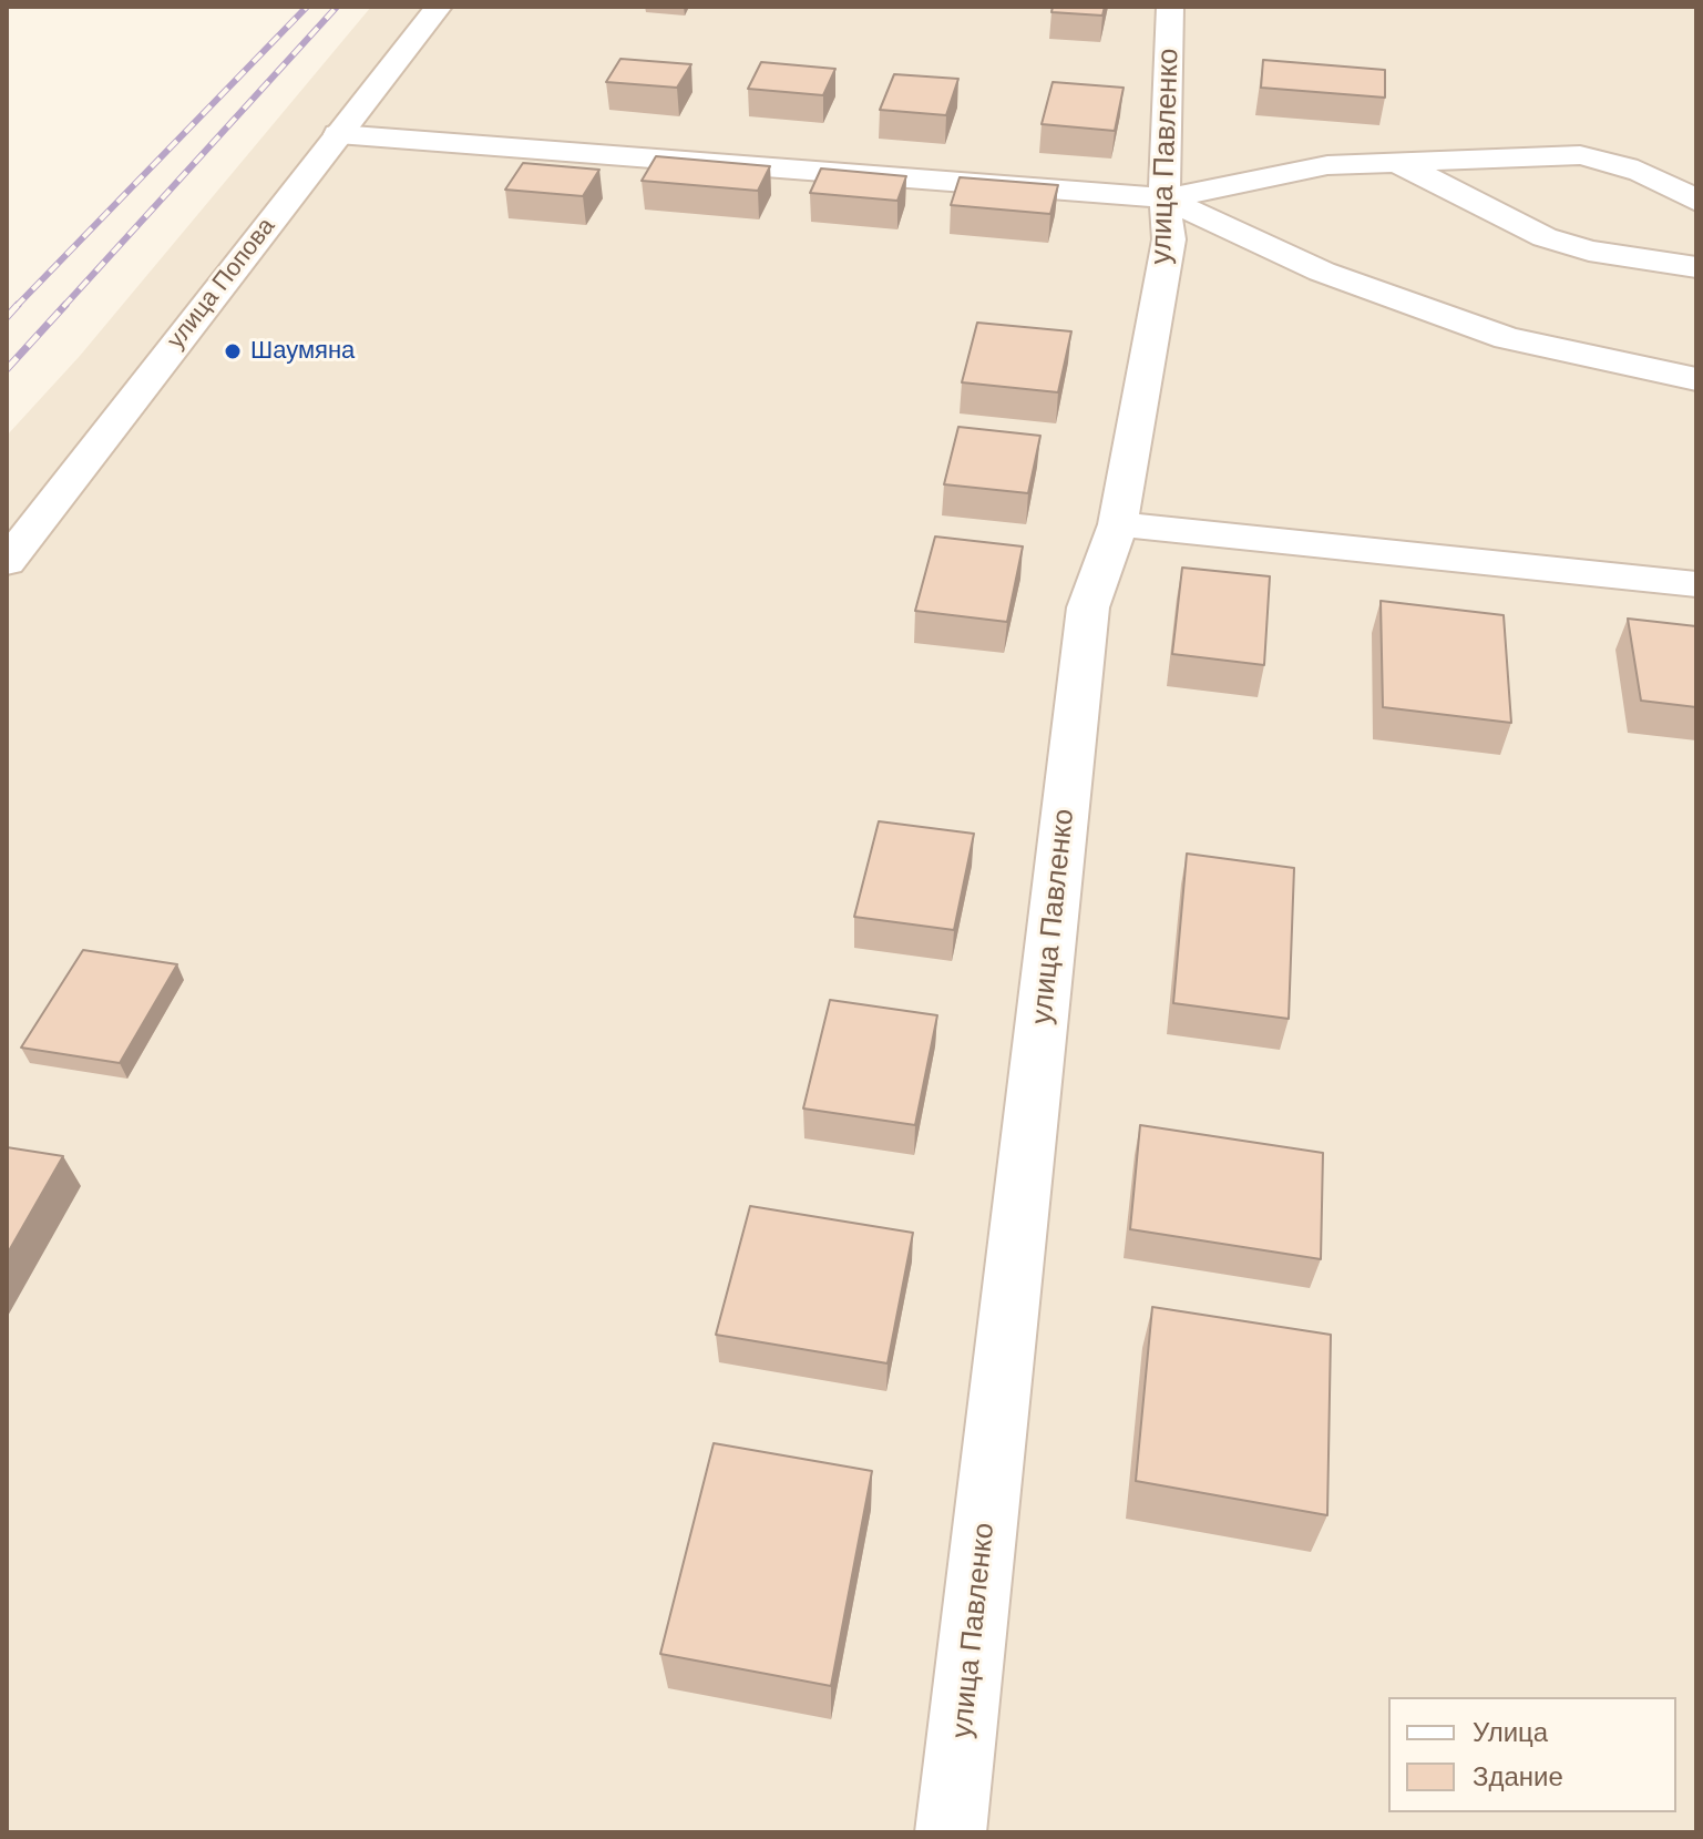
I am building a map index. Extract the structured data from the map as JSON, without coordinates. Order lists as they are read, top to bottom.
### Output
{
  "streets": {
    "street": ["улица Павленко", "улица Попова"]
  },
  "places": ["Шаумяна"],
  "legend": ["Улица", "Здание"]
}
